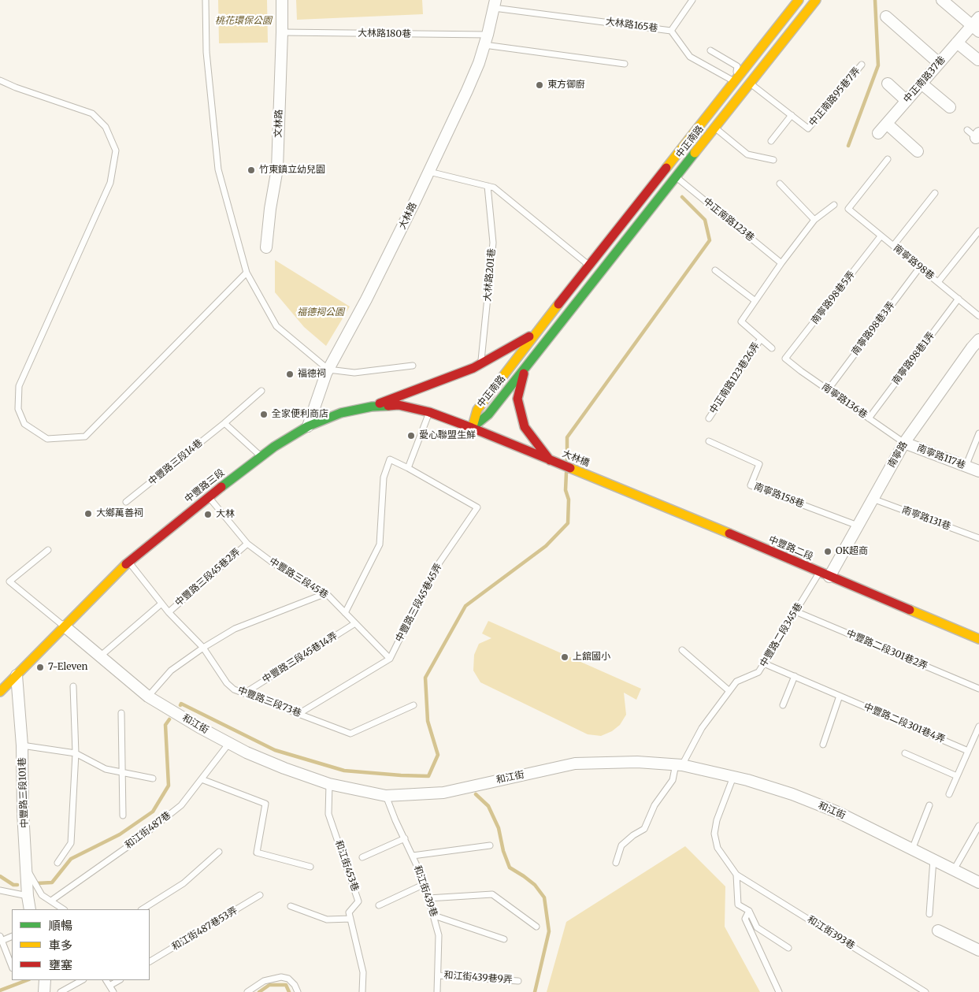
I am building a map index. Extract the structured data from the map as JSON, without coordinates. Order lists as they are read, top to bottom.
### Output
{
  "streets": {
    "street": [
      "中正南路37巷",
      "文林路",
      "中正南路",
      "大林路",
      "南寧路",
      "南寧路117巷",
      "大林橋",
      "中豐路三段",
      "中豐路二段",
      "和江街",
      "中豐路三段101巷"
    ],
    "lane": [
      "大林路165巷",
      "大林路180巷",
      "中正南路95巷7弄",
      "中正南路123巷",
      "南寧路98巷",
      "大林路201巷",
      "南寧路98巷5弄",
      "南寧路98巷3弄",
      "南寧路98巷1弄",
      "中正南路123巷26弄",
      "南寧路136巷",
      "中豐路三段14巷",
      "南寧路158巷",
      "南寧路131巷",
      "中豐路三段45巷2弄",
      "中豐路三段45巷",
      "中豐路三段45巷45弄",
      "中豐路二段345巷",
      "中豐路二段301巷2弄",
      "中豐路三段45巷14弄",
      "中豐路三段73巷",
      "中豐路二段301巷4弄",
      "和江街487巷",
      "和江街453巷",
      "和江街439巷",
      "和江街487巷53弄",
      "和江街393巷",
      "和江街439巷9弄"
    ]
  },
  "crossings": [
    ["大林路165巷", "中正南路95巷7弄"],
    ["大林路165巷", "中正南路"],
    ["大林路165巷", "大林路"],
    ["大林路180巷", "文林路"],
    ["大林路180巷", "大林路"],
    ["中正南路", "中正南路123巷"],
    ["中正南路", "中豐路三段"],
    ["大林路", "中豐路三段"],
    ["南寧路98巷", "南寧路98巷5弄"],
    ["南寧路98巷", "南寧路98巷3弄"],
    ["南寧路98巷", "南寧路98巷1弄"],
    ["南寧路98巷5弄", "南寧路136巷"],
    ["南寧路98巷3弄", "南寧路136巷"],
    ["南寧路98巷1弄", "南寧路136巷"],
    ["南寧路136巷", "南寧路"],
    ["南寧路136巷", "南寧路117巷"],
    ["南寧路", "南寧路117巷"],
    ["南寧路", "南寧路158巷"],
    ["南寧路", "南寧路131巷"],
    ["南寧路", "中豐路二段"],
    ["南寧路", "中豐路二段345巷"],
    ["大林橋", "中豐路二段"],
    ["中豐路三段", "中豐路三段45巷"],
    ["中豐路三段", "中豐路三段73巷"],
    ["中豐路三段", "和江街"],
    ["中豐路三段", "中豐路三段101巷"],
    ["中豐路二段", "中豐路二段345巷"],
    ["中豐路三段45巷2弄", "中豐路三段45巷"],
    ["中豐路三段45巷2弄", "中豐路三段73巷"],
    ["中豐路三段45巷", "中豐路三段45巷45弄"],
    ["中豐路三段45巷", "中豐路三段45巷14弄"],
    ["中豐路二段345巷", "中豐路二段301巷2弄"],
    ["中豐路二段345巷", "中豐路二段301巷4弄"],
    ["中豐路二段345巷", "和江街"],
    ["中豐路三段45巷14弄", "中豐路三段73巷"],
    ["和江街", "和江街487巷"],
    ["和江街", "和江街453巷"],
    ["和江街", "和江街439巷"],
    ["和江街", "和江街393巷"],
    ["和江街439巷", "和江街439巷9弄"]
  ],
  "parks": ["桃花環保公園", "福德祠公園"],
  "places": [
    "東方御廚",
    "竹東鎮立幼兒園",
    "福德祠",
    "全家便利商店",
    "愛心聯盟生鮮",
    "大鄉萬善祠",
    "大林",
    "OK超商",
    "上舘國小",
    "7-Eleven"
  ],
  "legend": ["順暢", "車多", "壅塞"]
}
